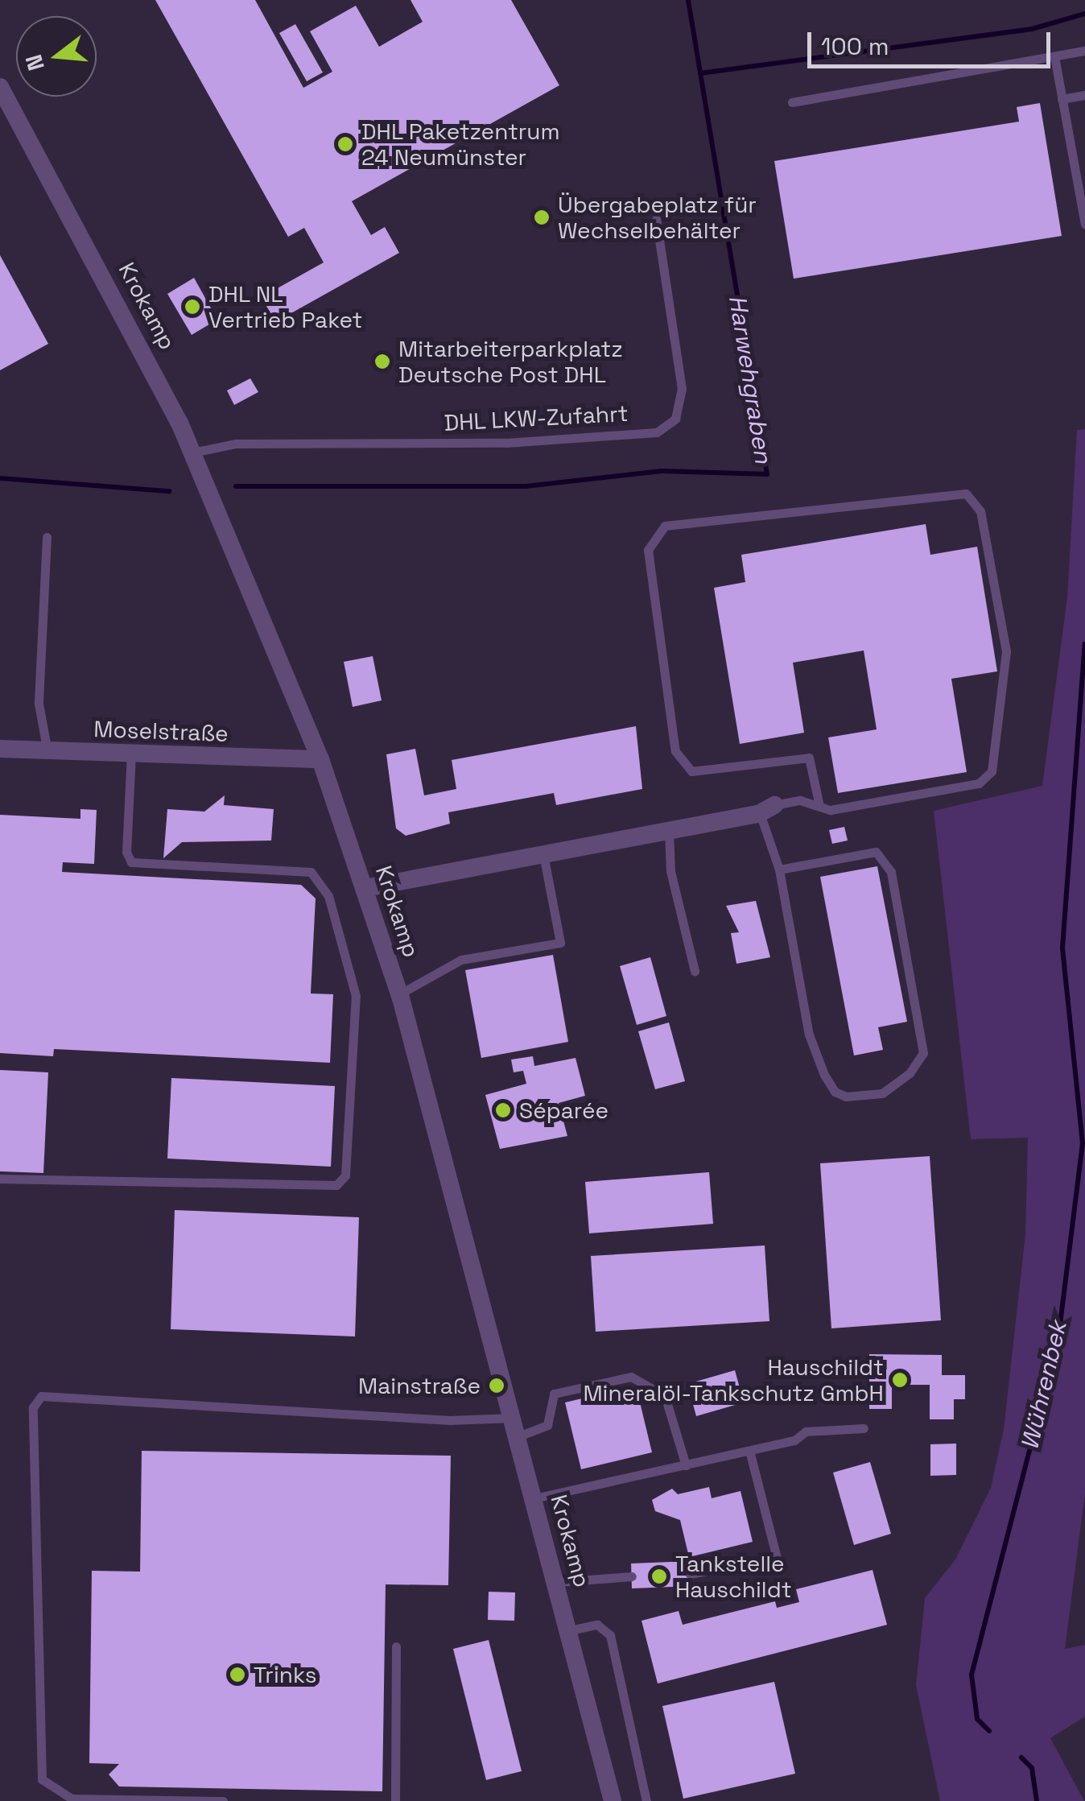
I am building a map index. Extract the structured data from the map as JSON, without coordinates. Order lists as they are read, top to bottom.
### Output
{
  "streets": {
    "street": ["Krokamp", "Moselstraße"],
    "lane": ["DHL LKW-Zufahrt"]
  },
  "crossings": [
    ["Krokamp", "DHL LKW-Zufahrt"],
    ["Krokamp", "Moselstraße"]
  ],
  "water": ["Harwehgraben", "Wührenbek"],
  "places": [
    "DHL Paketzentrum 24 Neumünster",
    "Übergabeplatz für Wechselbehälter",
    "DHL NL Vertrieb Paket",
    "Mitarbeiterparkplatz Deutsche Post DHL",
    "Séparée",
    "Hauschildt Mineralöl-Tankschutz GmbH",
    "Mainstraße",
    "Tankstelle Hauschildt",
    "Trinks"
  ],
  "scale_bar": "100 m",
  "north": "left"
}
